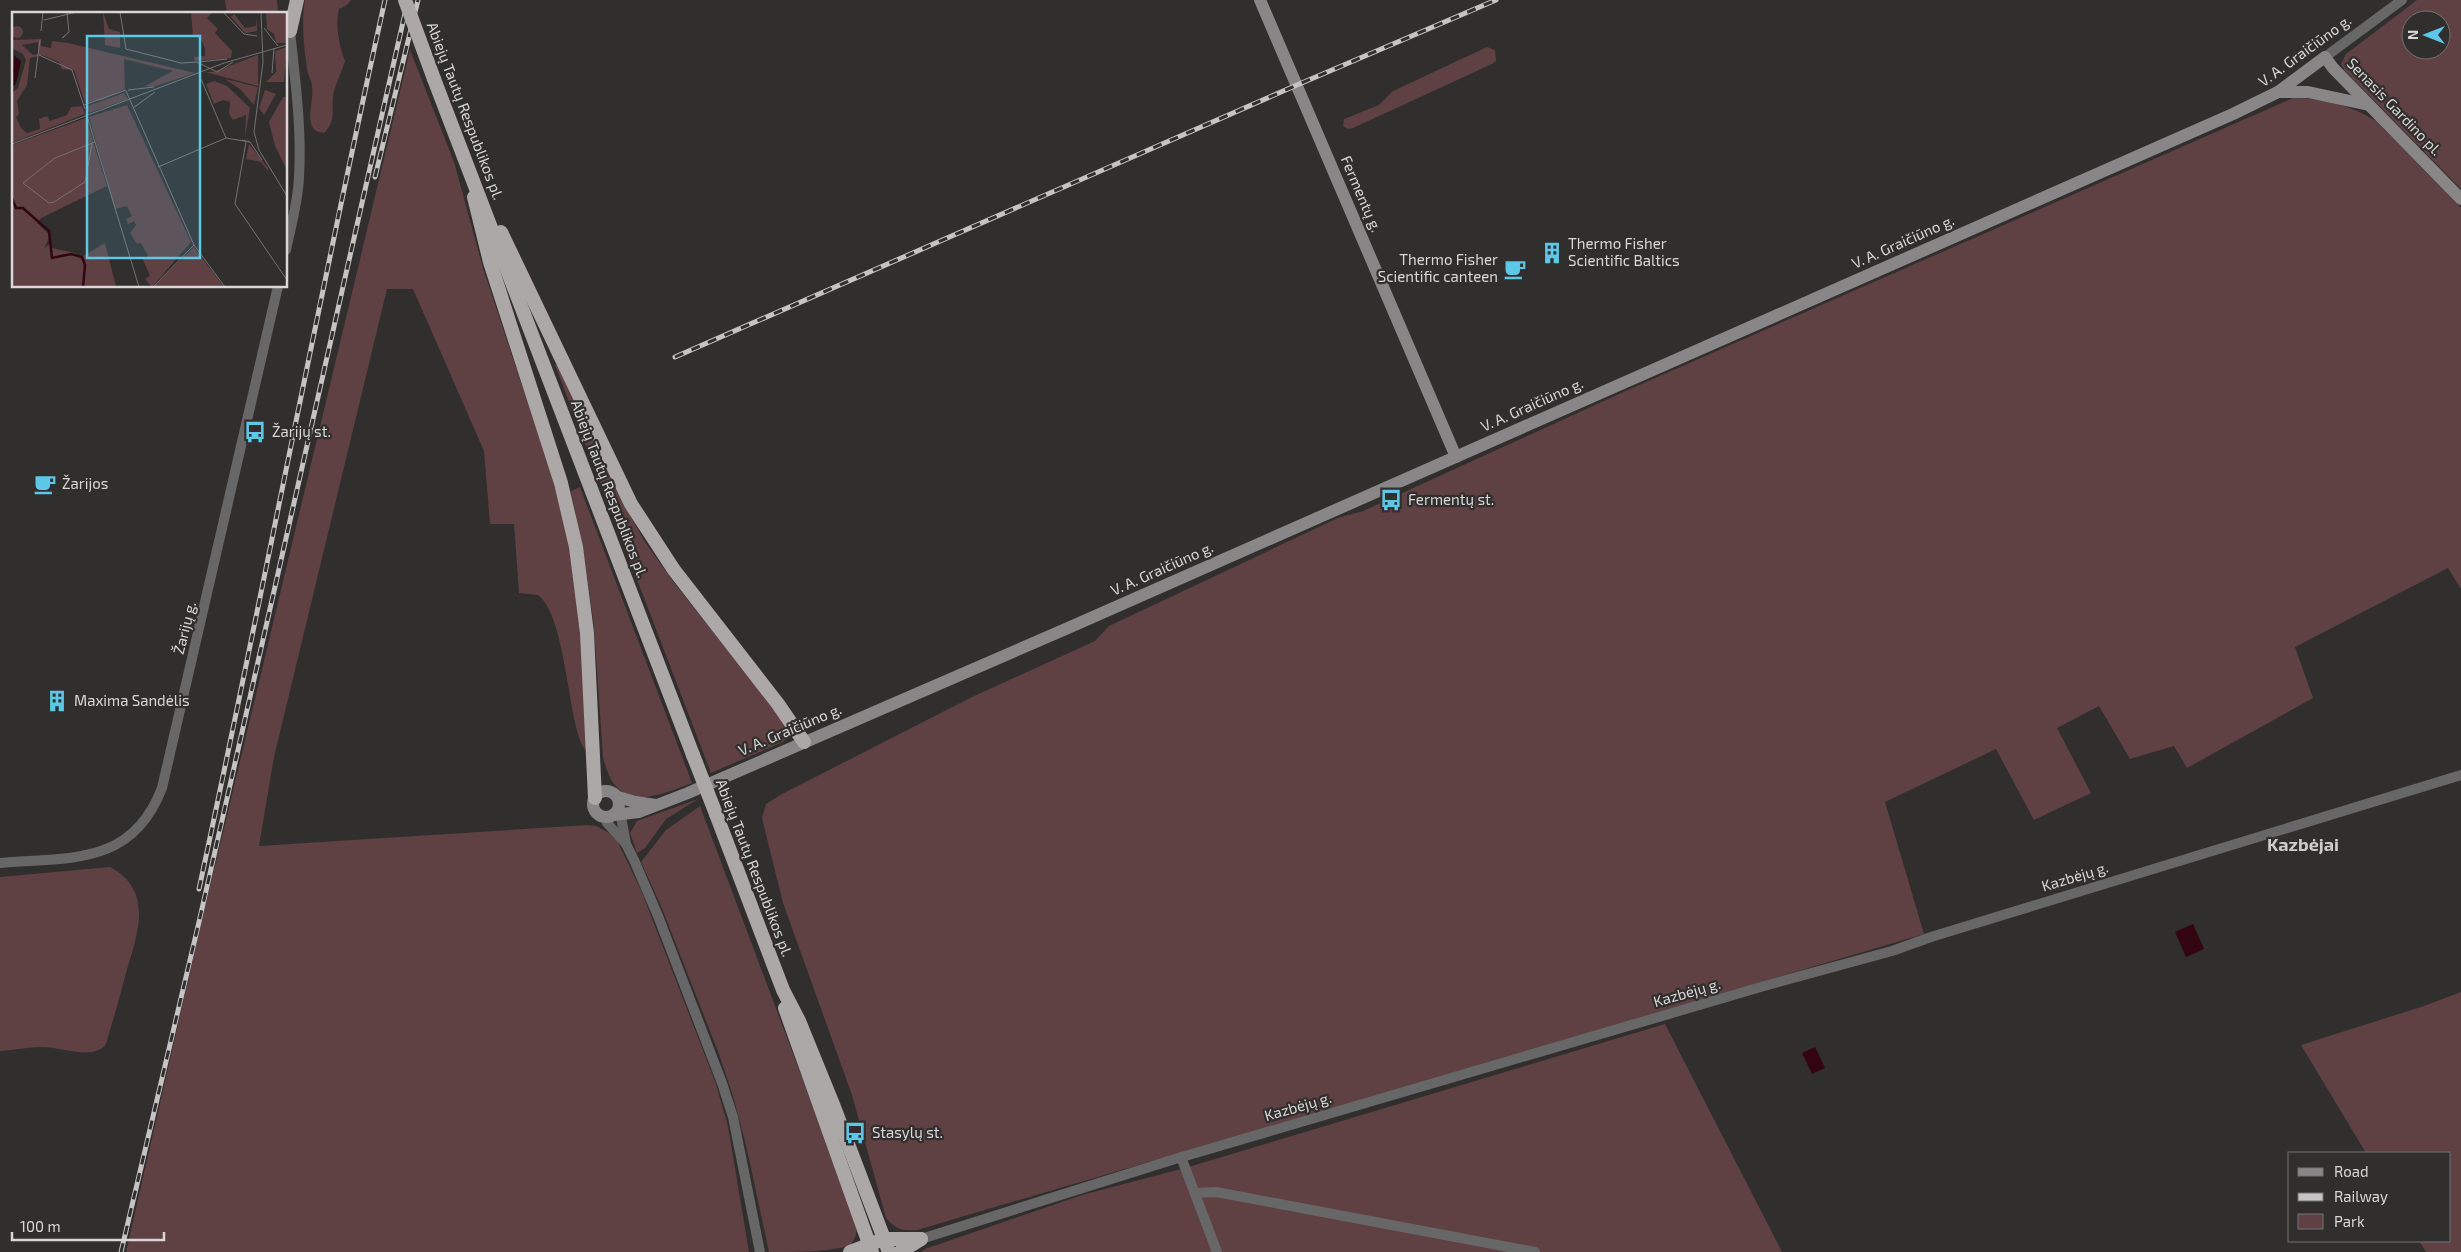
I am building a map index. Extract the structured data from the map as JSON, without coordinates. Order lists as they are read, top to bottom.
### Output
{
  "streets": {
    "highway": ["Abiejų Tautų Respublikos pl."],
    "main road": ["V. A. Graičiūno g.", "Senasis Gardino pl.", "Fermentų g."],
    "street": ["Žarijų g.", "Kazbėjų g."]
  },
  "crossings": [
    ["V. A. Graičiūno g.", "Senasis Gardino pl."],
    ["V. A. Graičiūno g.", "Fermentų g."]
  ],
  "districts": ["Kazbėjai"],
  "places": {
    "building": ["Thermo Fisher Scientific Baltics", "Maxima Sandėlis"],
    "cafe": ["Thermo Fisher Scientific canteen", "Žarijos"],
    "bus stop": ["Žarijų st.", "Fermentų st.", "Stasylų st."]
  },
  "legend": ["Road", "Railway", "Park"],
  "scale_bar": "100 m",
  "north": "left"
}
